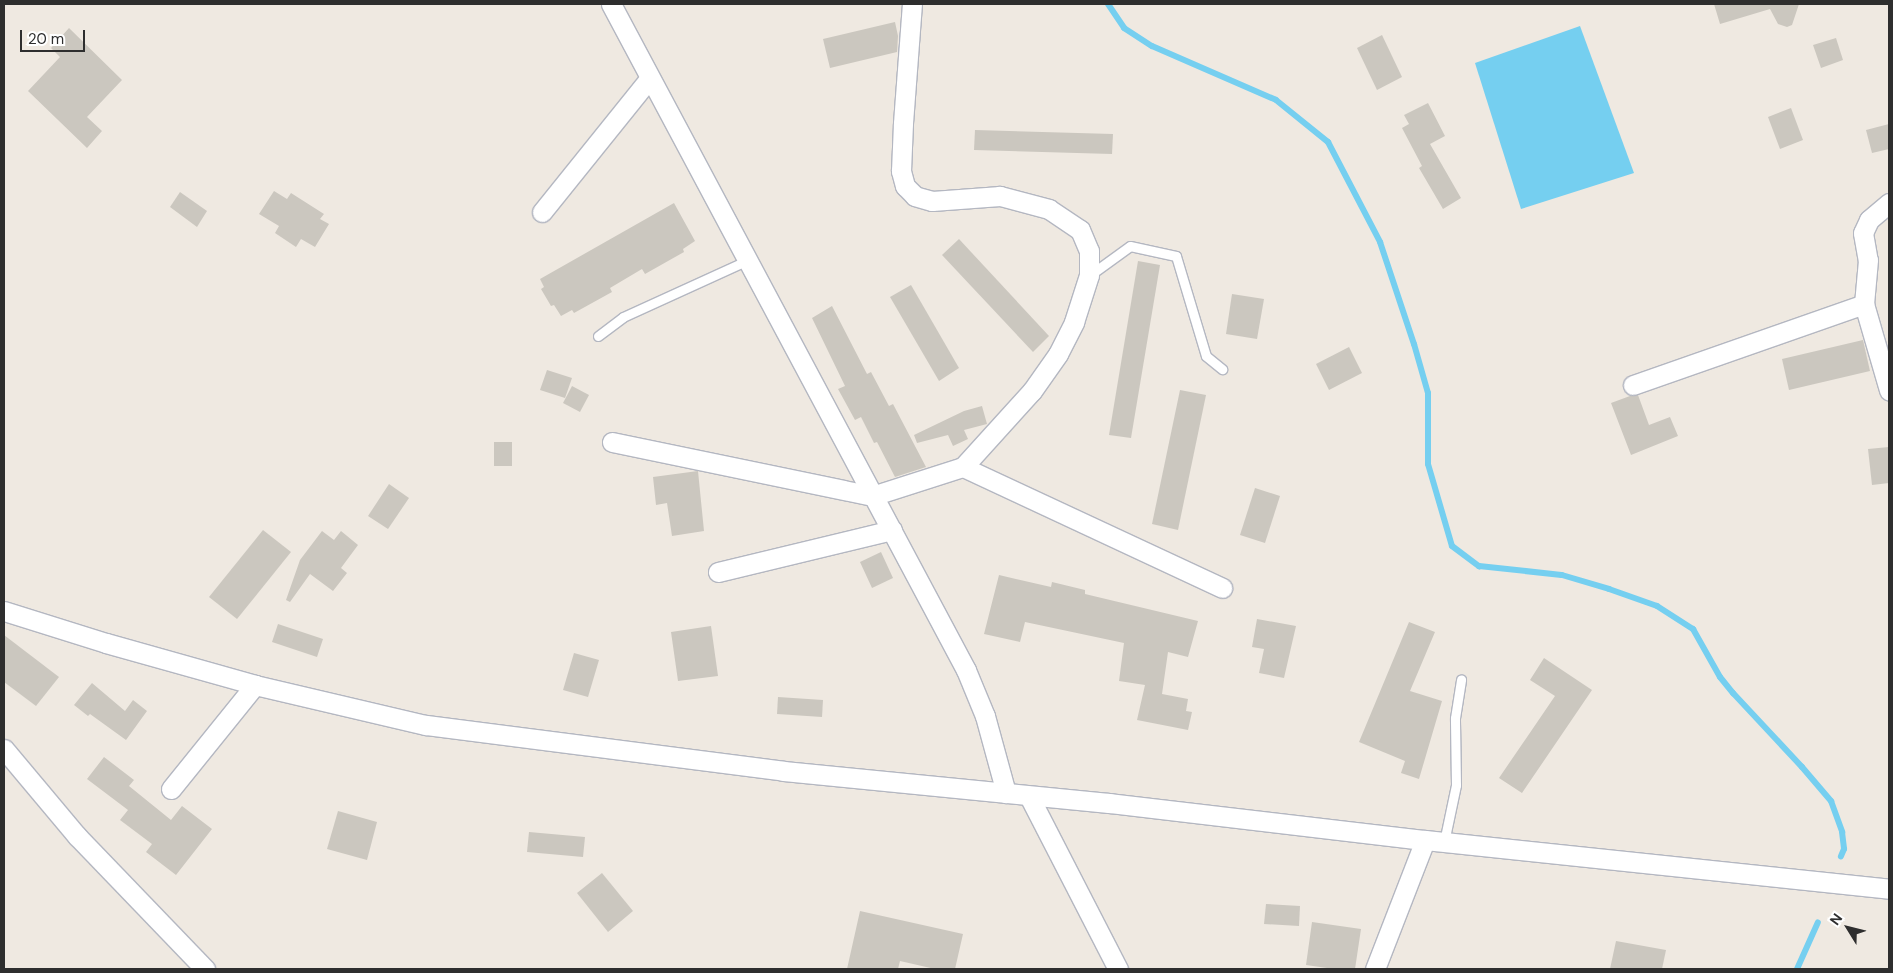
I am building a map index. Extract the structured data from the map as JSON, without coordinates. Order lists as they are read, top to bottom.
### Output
{
  "scale_bar": "20 m",
  "north": "top left"
}
